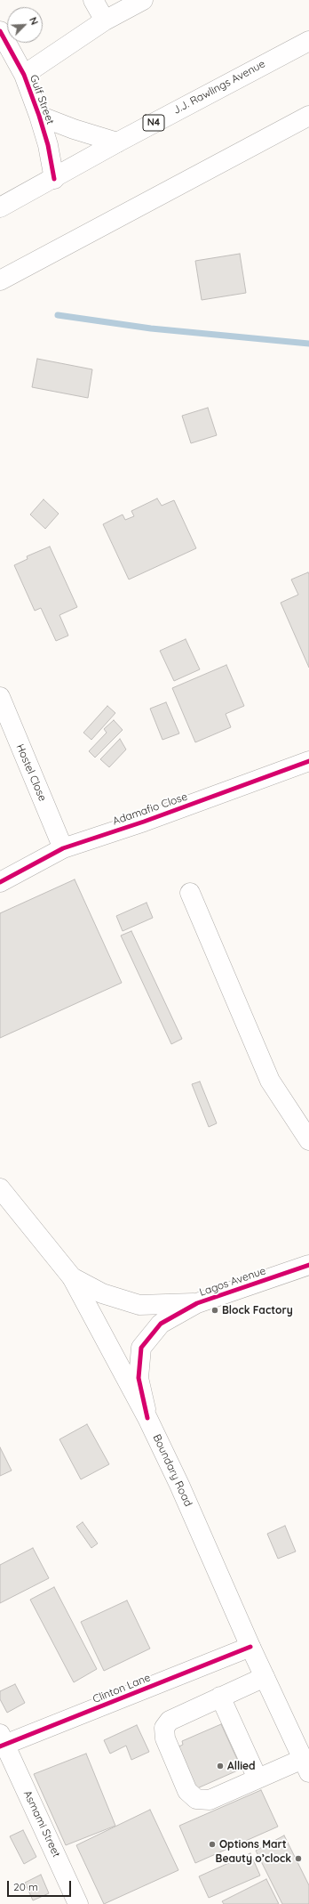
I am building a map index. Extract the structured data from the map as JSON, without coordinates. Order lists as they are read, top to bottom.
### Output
{
  "streets": {
    "main road": [
      "J.J. Rawlings Avenue",
      "Gulf Street",
      "N4",
      "Hostel Close",
      "Adamafio Close",
      "Lagos Avenue",
      "Boundary Road",
      "Clinton Lane",
      "Asmami Street"
    ]
  },
  "crossings": [
    ["J.J. Rawlings Avenue", "Gulf Street"],
    ["Hostel Close", "Adamafio Close"],
    ["Lagos Avenue", "Boundary Road"],
    ["Boundary Road", "Clinton Lane"],
    ["Clinton Lane", "Asmami Street"]
  ],
  "places": [
    "Block Factory",
    "Allied",
    "Options Mart",
    "Beauty o’clock"
  ],
  "scale_bar": "20 m",
  "north": "top right"
}
